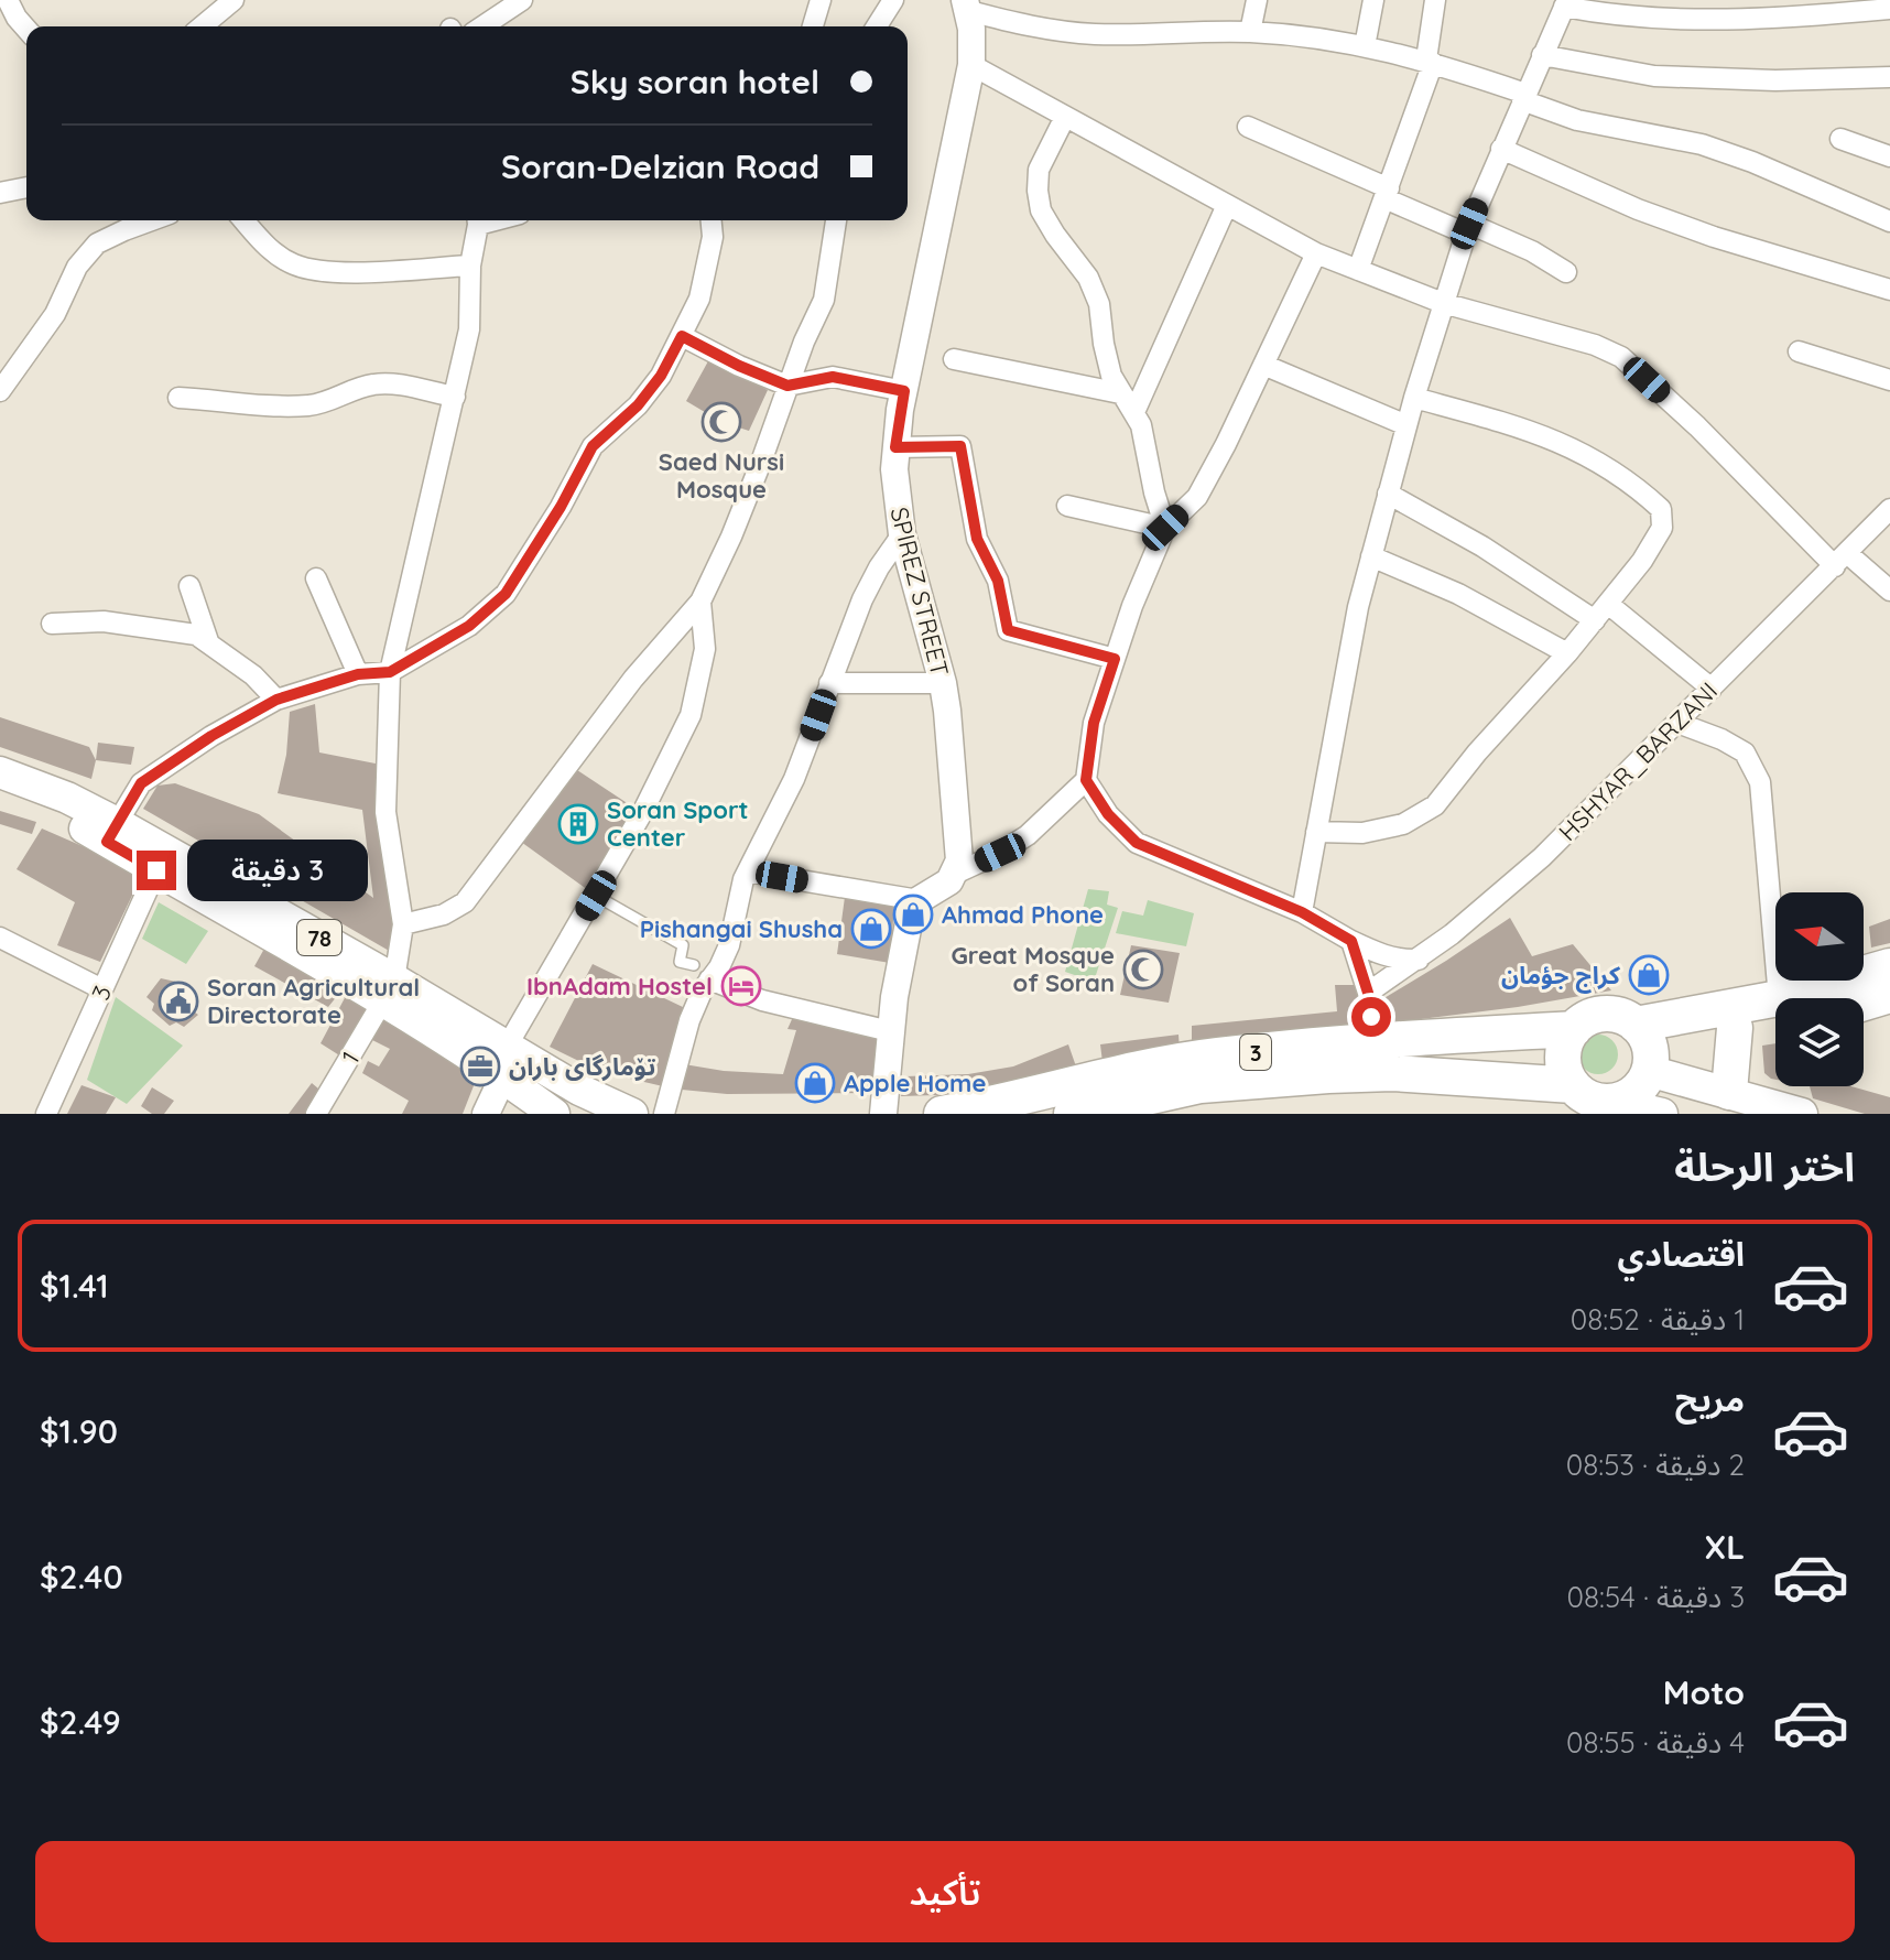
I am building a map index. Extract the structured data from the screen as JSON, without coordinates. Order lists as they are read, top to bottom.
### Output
{
  "streets": {
    "highway": ["3"],
    "main road": ["SPIREZ STREET", "78"],
    "street": ["HSHYAR_BARZANI", "1"]
  },
  "crossings": [
    ["78", "3"],
    ["78", "1"]
  ],
  "places": {
    "mosque": ["Saed Nursi Mosque", "Great Mosque of Soran"],
    "building": ["Soran Sport Center"],
    "shop": [
      "Ahmad Phone",
      "Pishangai Shusha",
      "كراج جؤمان",
      "Apple Home"
    ],
    "hotel": ["IbnAdam Hostel"],
    "public building": ["Soran Agricultural Directorate"],
    "office": ["تۆمارگای باران"]
  },
  "north": "left",
  "page": {
    "banner": ["Sky soran hotel", "Soran-Delzian Road"],
    "bubble": "3 دقيقة",
    "heading": "اختر الرحلة",
    "list": [
      {
        "name": "اقتصادي",
        "note": "1 دقيقة · 08:52",
        "value": "$1.41"
      },
      {
        "name": "مريح",
        "note": "2 دقيقة · 08:53",
        "value": "$1.90"
      },
      {
        "name": "XL",
        "note": "3 دقيقة · 08:54",
        "value": "$2.40"
      },
      {
        "name": "Moto",
        "note": "4 دقيقة · 08:55",
        "value": "$2.49"
      }
    ],
    "buttons": "تأكيد"
  }
}
